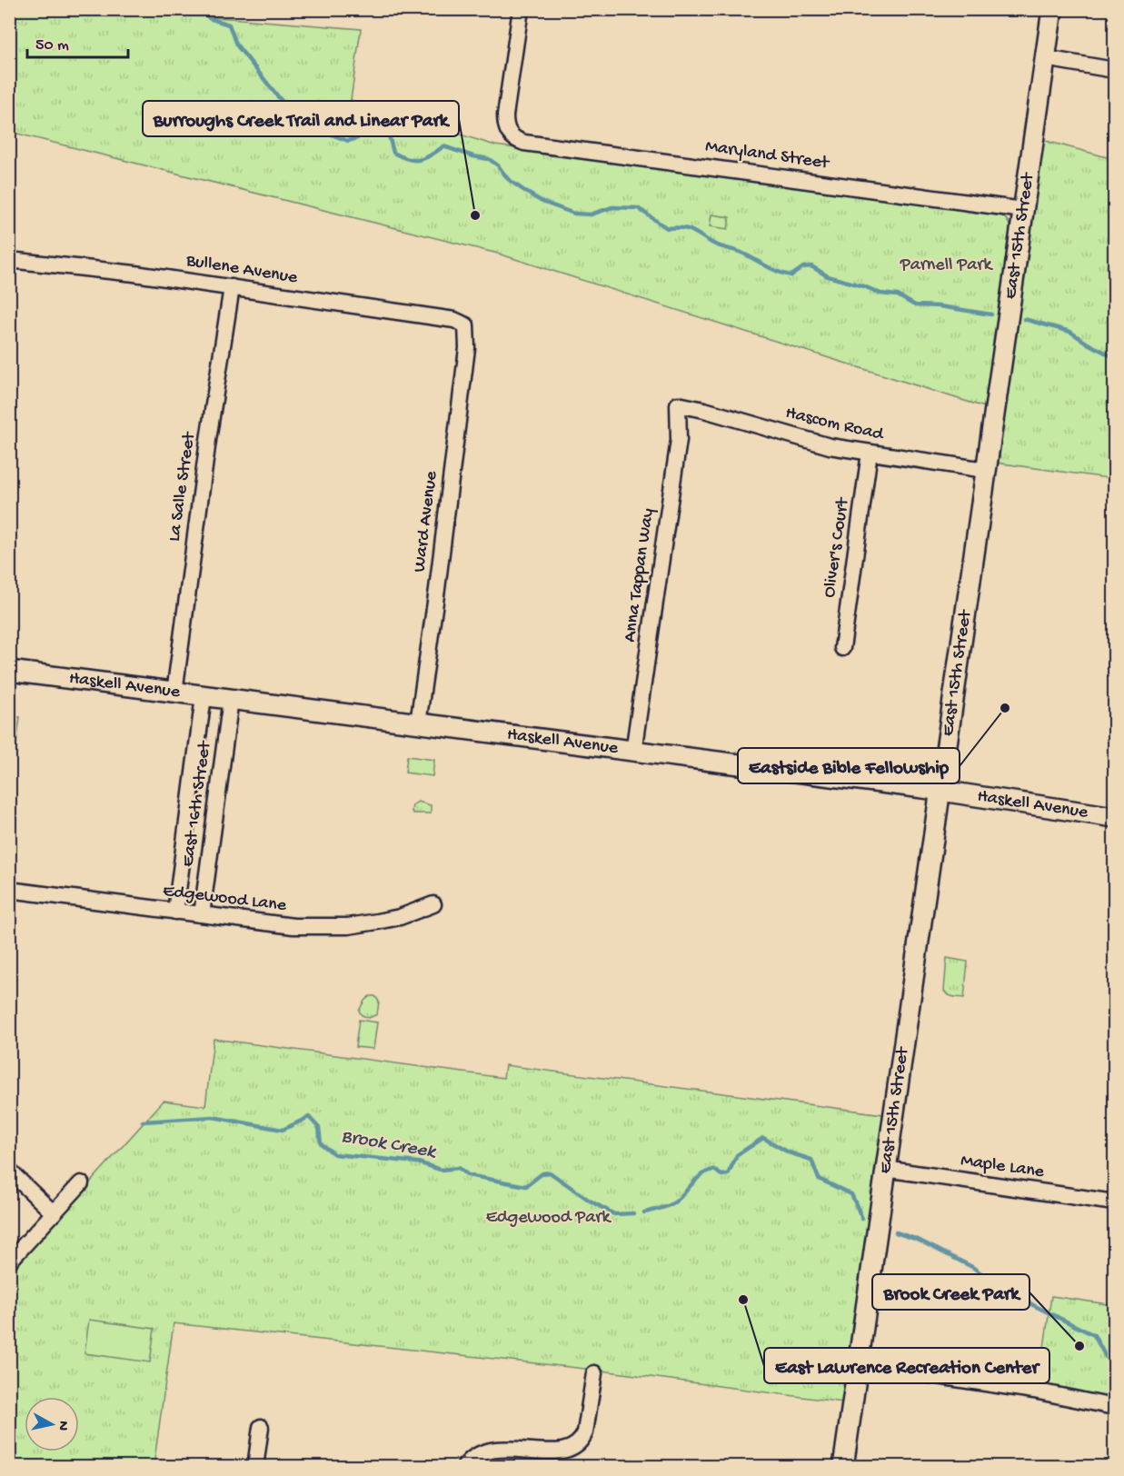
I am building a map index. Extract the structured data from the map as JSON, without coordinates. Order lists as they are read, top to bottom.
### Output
{
  "streets": {
    "main road": ["East 15th Street", "Haskell Avenue"],
    "street": [
      "Maryland Street",
      "Bullene Avenue",
      "Hascom Road",
      "La Salle Street",
      "Ward Avenue",
      "Oliver's Court",
      "Anna Tappan Way",
      "East 16th Street",
      "Edgewood Lane",
      "Maple Lane"
    ]
  },
  "crossings": [
    ["Maryland Street", "East 15th Street"],
    ["East 15th Street", "Hascom Road"],
    ["East 15th Street", "Haskell Avenue"],
    ["East 15th Street", "Maple Lane"],
    ["Bullene Avenue", "La Salle Street"],
    ["Bullene Avenue", "Ward Avenue"],
    ["Hascom Road", "Oliver's Court"],
    ["Hascom Road", "Anna Tappan Way"],
    ["La Salle Street", "Haskell Avenue"],
    ["Ward Avenue", "Haskell Avenue"],
    ["Anna Tappan Way", "Haskell Avenue"],
    ["Haskell Avenue", "East 16th Street"],
    ["East 16th Street", "Edgewood Lane"]
  ],
  "water": ["Brook Creek"],
  "parks": ["Parnell Park", "Edgewood Park"],
  "places": [
    "Burroughs Creek Trail and Linear Park",
    "Eastside Bible Fellowship",
    "East Lawrence Recreation Center",
    "Brook Creek Park"
  ],
  "scale_bar": "50 m",
  "north": "right"
}
